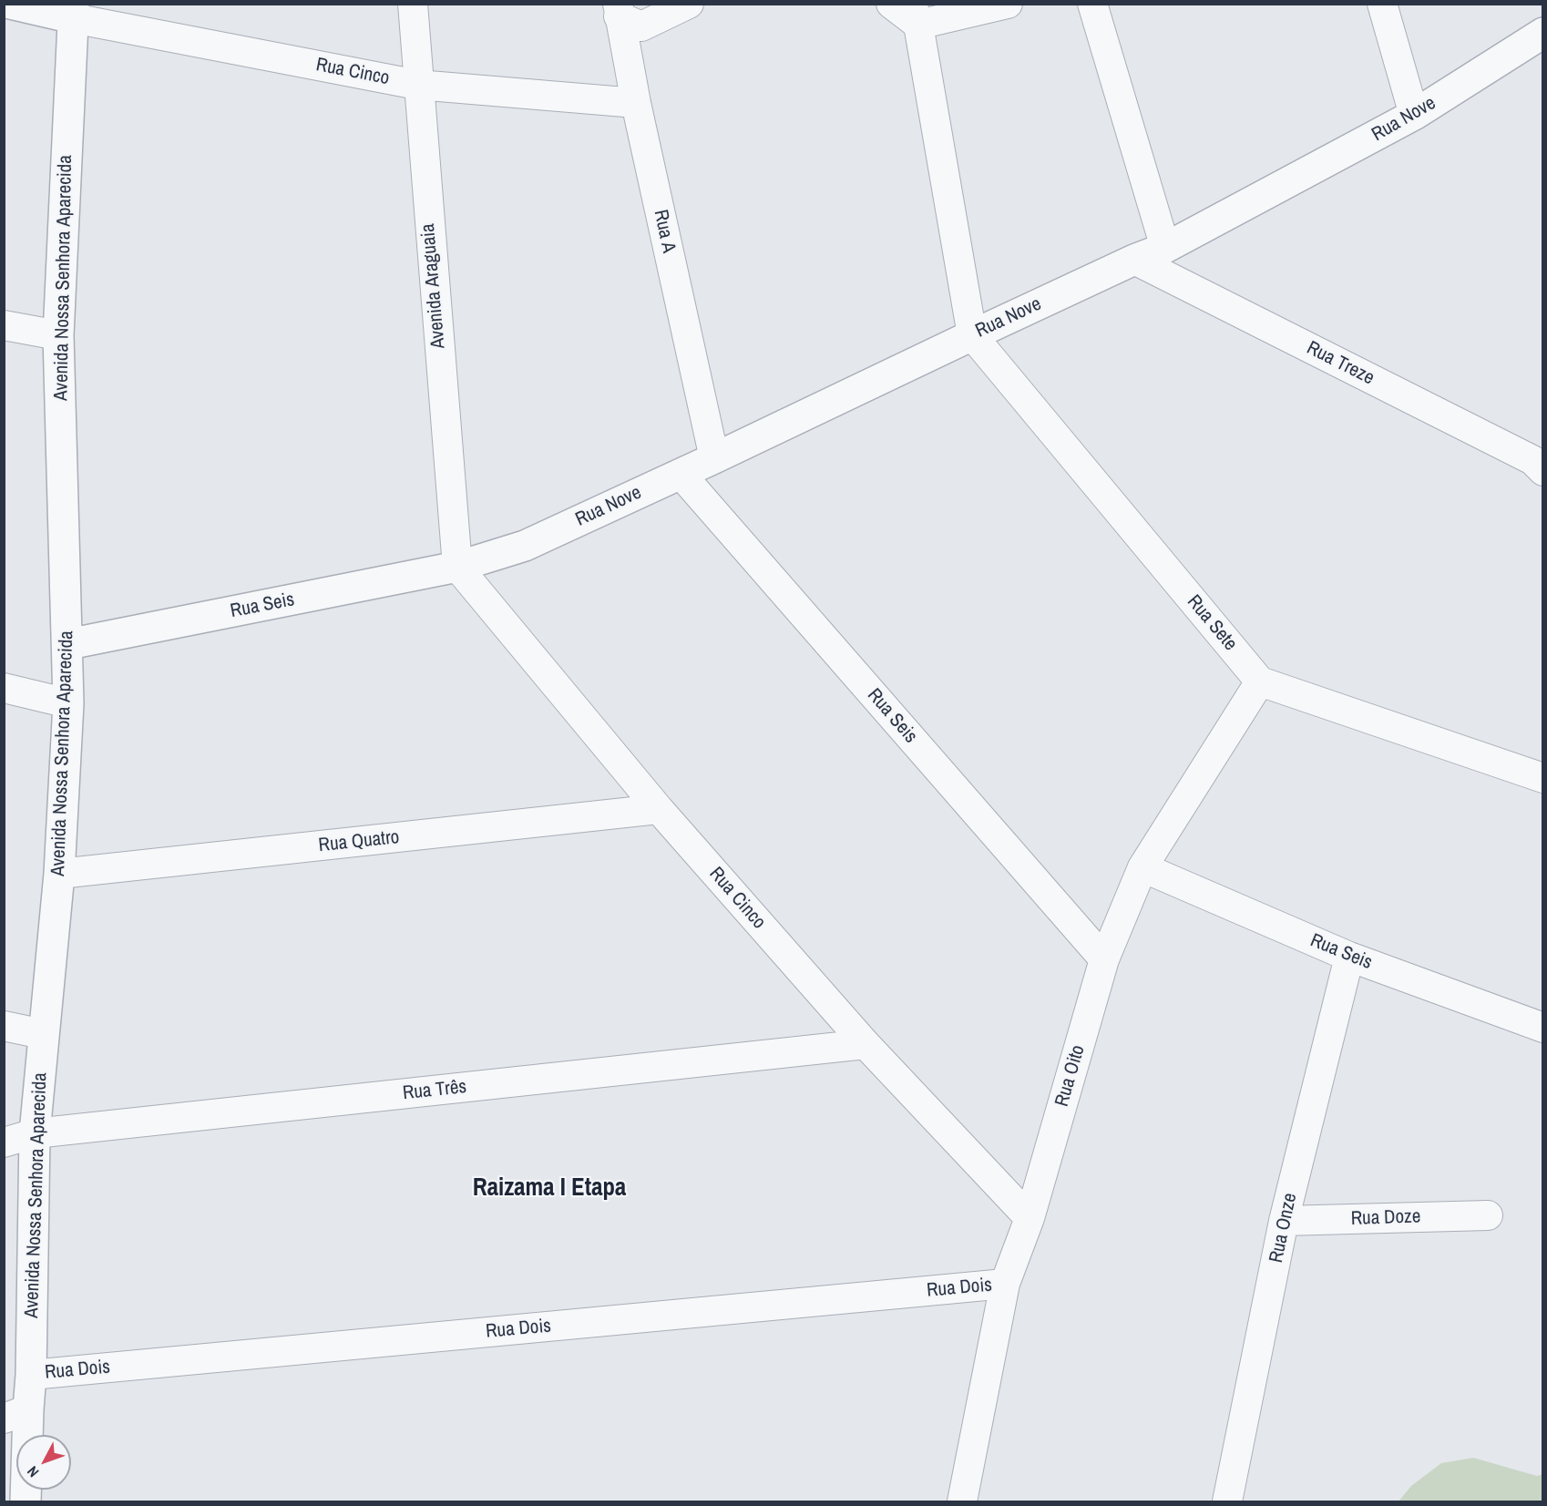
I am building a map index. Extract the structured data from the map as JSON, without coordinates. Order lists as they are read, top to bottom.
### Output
{
  "streets": {
    "street": [
      "Rua Cinco",
      "Rua Nove",
      "Rua A",
      "Avenida Nossa Senhora Aparecida",
      "Avenida Araguaia",
      "Rua Treze",
      "Rua Seis",
      "Rua Sete",
      "Rua Quatro",
      "Rua Oito",
      "Rua Três",
      "Rua Doze",
      "Rua Onze",
      "Rua Dois"
    ]
  },
  "crossings": [
    ["Rua Cinco", "Rua Nove"],
    ["Rua Cinco", "Rua A"],
    ["Rua Cinco", "Avenida Nossa Senhora Aparecida"],
    ["Rua Cinco", "Avenida Araguaia"],
    ["Rua Cinco", "Rua Seis"],
    ["Rua Cinco", "Rua Quatro"],
    ["Rua Cinco", "Rua Oito"],
    ["Rua Cinco", "Rua Três"],
    ["Rua Nove", "Rua A"],
    ["Rua Nove", "Avenida Araguaia"],
    ["Rua Nove", "Rua Treze"],
    ["Rua Nove", "Rua Seis"],
    ["Rua Nove", "Rua Sete"],
    ["Avenida Nossa Senhora Aparecida", "Rua Seis"],
    ["Avenida Nossa Senhora Aparecida", "Rua Quatro"],
    ["Avenida Nossa Senhora Aparecida", "Rua Três"],
    ["Avenida Nossa Senhora Aparecida", "Rua Dois"],
    ["Avenida Araguaia", "Rua Seis"],
    ["Rua Seis", "Rua Oito"],
    ["Rua Seis", "Rua Onze"],
    ["Rua Sete", "Rua Oito"],
    ["Rua Oito", "Rua Dois"],
    ["Rua Doze", "Rua Onze"]
  ],
  "districts": ["Raizama I Etapa"],
  "north": "bottom left"
}
